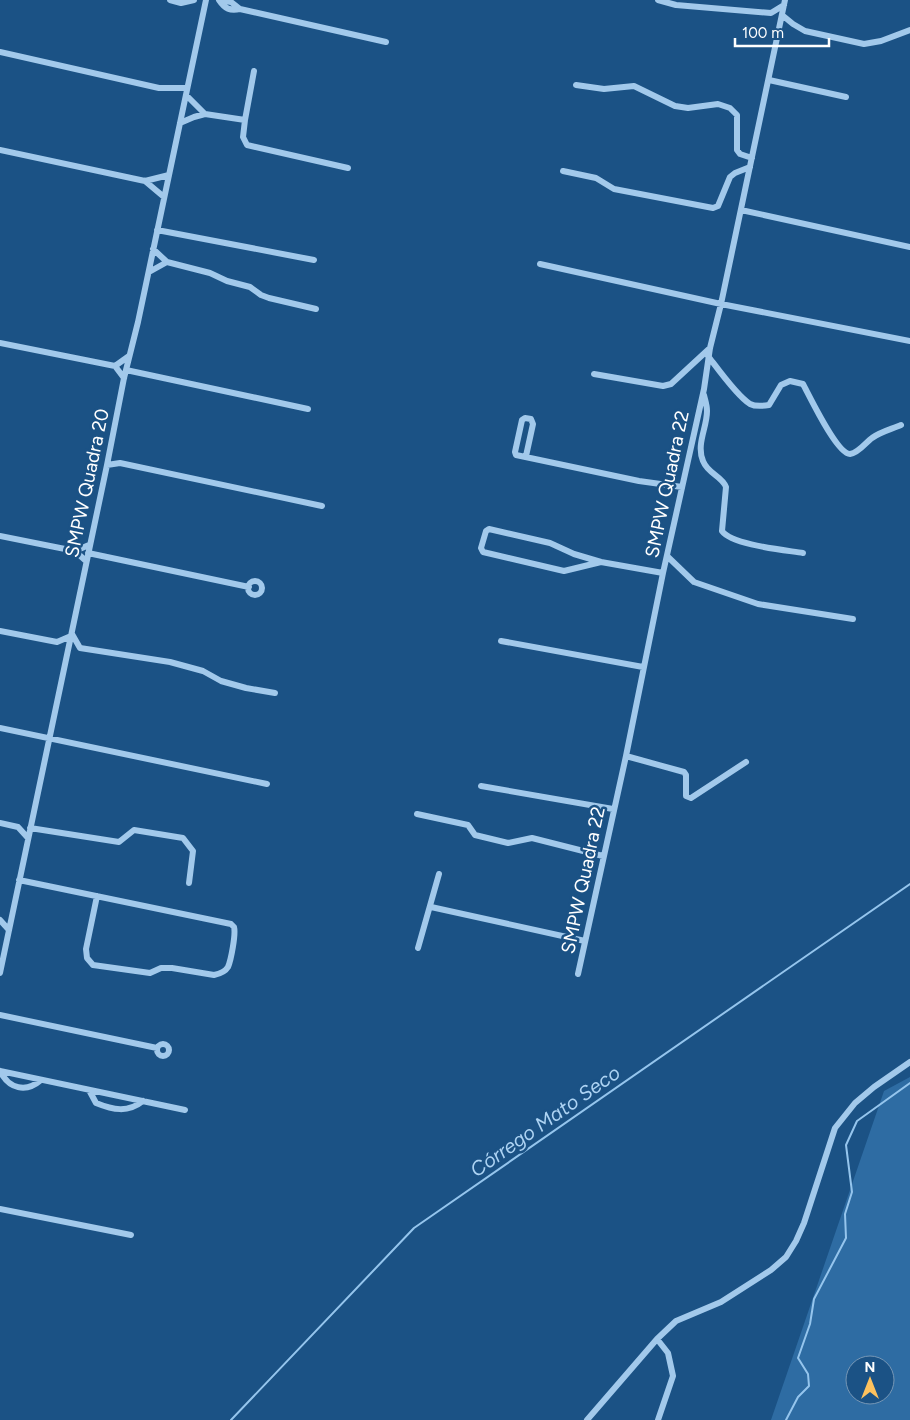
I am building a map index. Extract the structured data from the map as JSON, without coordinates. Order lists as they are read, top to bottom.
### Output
{
  "streets": {
    "street": ["SMPW Quadra 20", "SMPW Quadra 22"]
  },
  "water": ["Córrego Mato Seco"],
  "scale_bar": "100 m",
  "north": "top"
}
